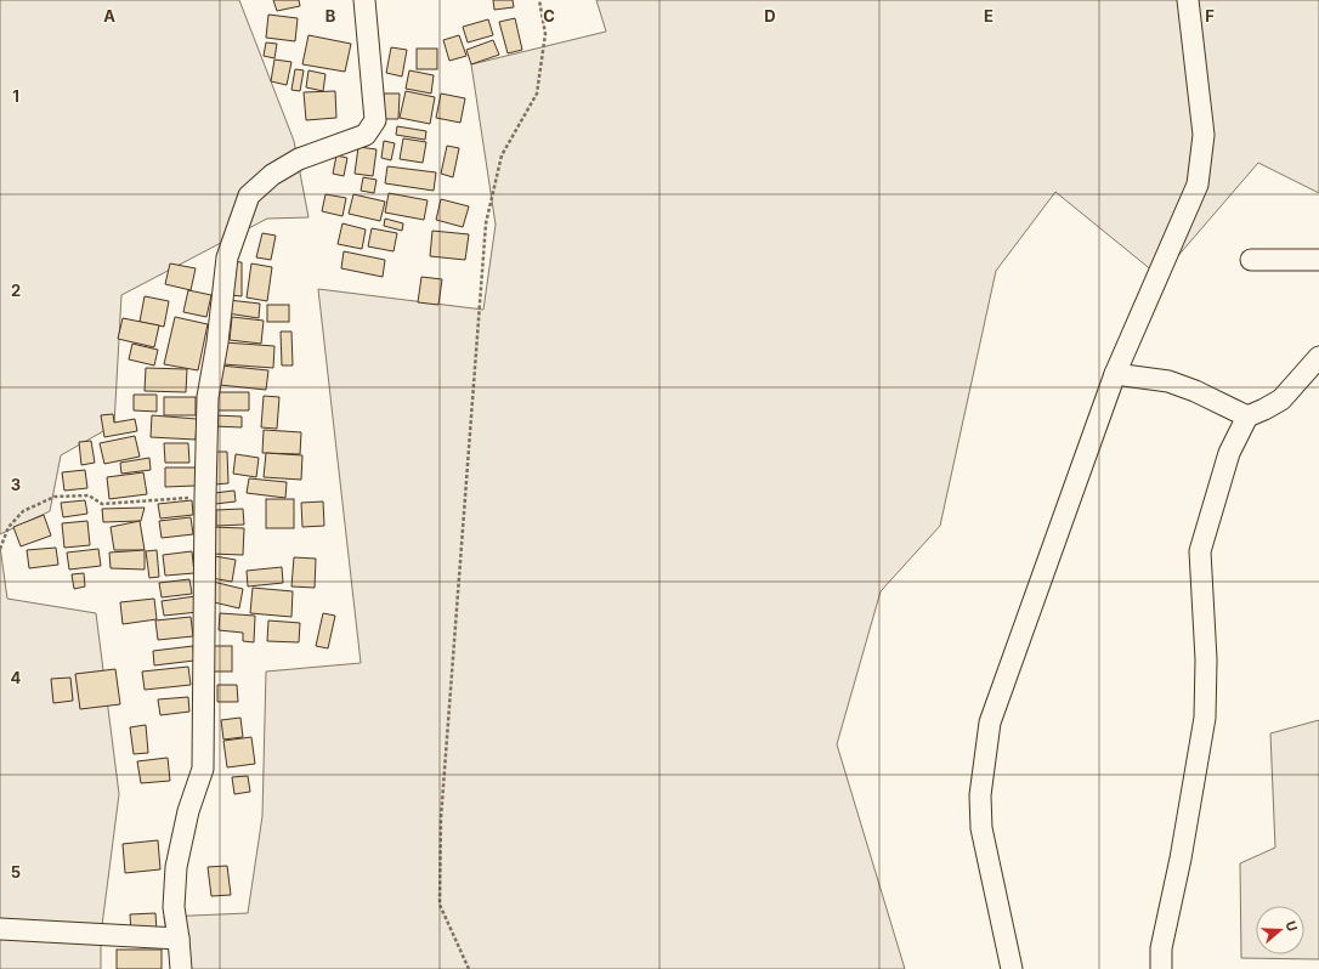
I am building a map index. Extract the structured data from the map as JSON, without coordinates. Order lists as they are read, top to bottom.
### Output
{
  "north": "right",
  "grid": {
    "columns": [
      "A",
      "B",
      "C",
      "D",
      "E",
      "F"
    ],
    "rows": [
      "1",
      "2",
      "3",
      "4",
      "5"
    ]
  }
}
